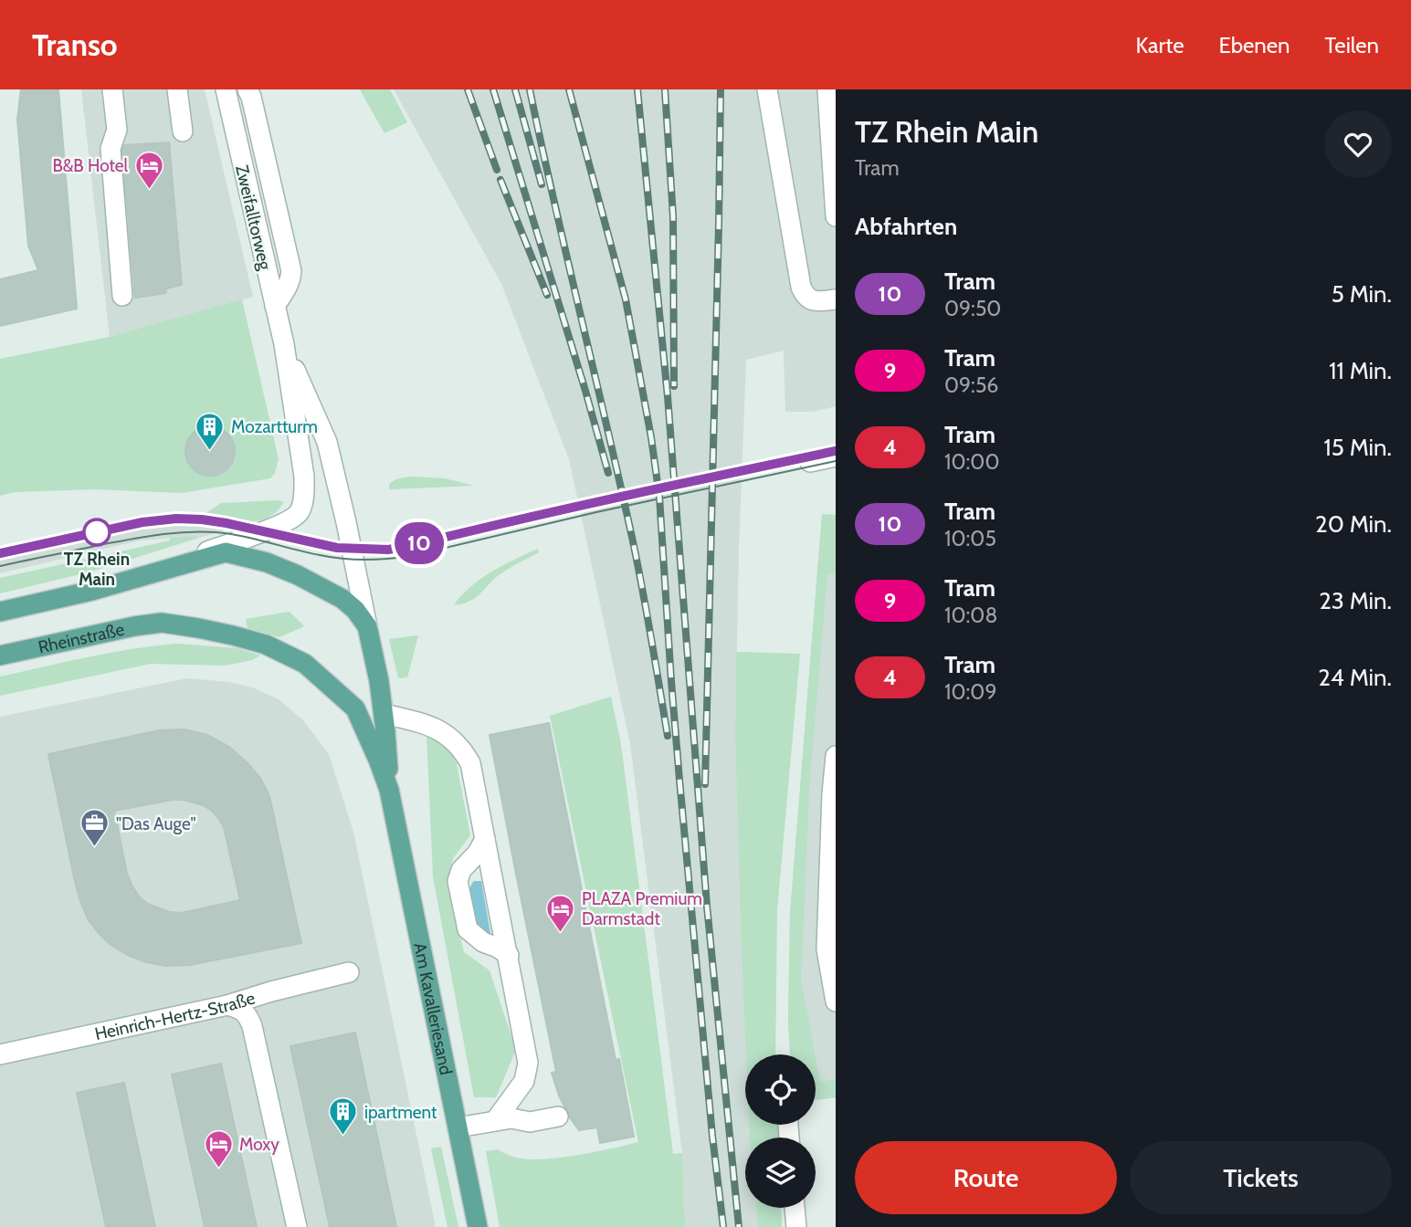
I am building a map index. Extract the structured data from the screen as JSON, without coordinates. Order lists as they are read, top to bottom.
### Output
{
  "streets": {
    "main road": ["Rheinstraße", "Am Kavalleriesand"],
    "street": ["Zweifalltorweg", "Heinrich-Hertz-Straße"]
  },
  "crossings": [
    ["Zweifalltorweg", "Am Kavalleriesand"],
    ["Rheinstraße", "Am Kavalleriesand"]
  ],
  "places": {
    "hotel": ["B&B Hotel", "PLAZA Premium Darmstadt", "Moxy"],
    "building": ["Mozartturm", "ipartment"],
    "other": ["TZ Rhein Main"],
    "office": ["\"Das Auge\""]
  },
  "lines": ["tram line 10"],
  "page": {
    "header": "Transo",
    "nav": ["Karte", "Ebenen", "Teilen"],
    "on_map": "10",
    "heading": [
      ["TZ Rhein Main", "Tram"],
      "Abfahrten"
    ],
    "list": [
      {
        "mark": "10",
        "name": "Tram",
        "note": "09:50",
        "value": "5 Min."
      },
      {
        "mark": "9",
        "name": "Tram",
        "note": "09:56",
        "value": "11 Min."
      },
      {
        "mark": "4",
        "name": "Tram",
        "note": "10:00",
        "value": "15 Min."
      },
      {
        "mark": "10",
        "name": "Tram",
        "note": "10:05",
        "value": "20 Min."
      },
      {
        "mark": "9",
        "name": "Tram",
        "note": "10:08",
        "value": "23 Min."
      },
      {
        "mark": "4",
        "name": "Tram",
        "note": "10:09",
        "value": "24 Min."
      }
    ],
    "buttons": ["Route", "Tickets"]
  }
}
